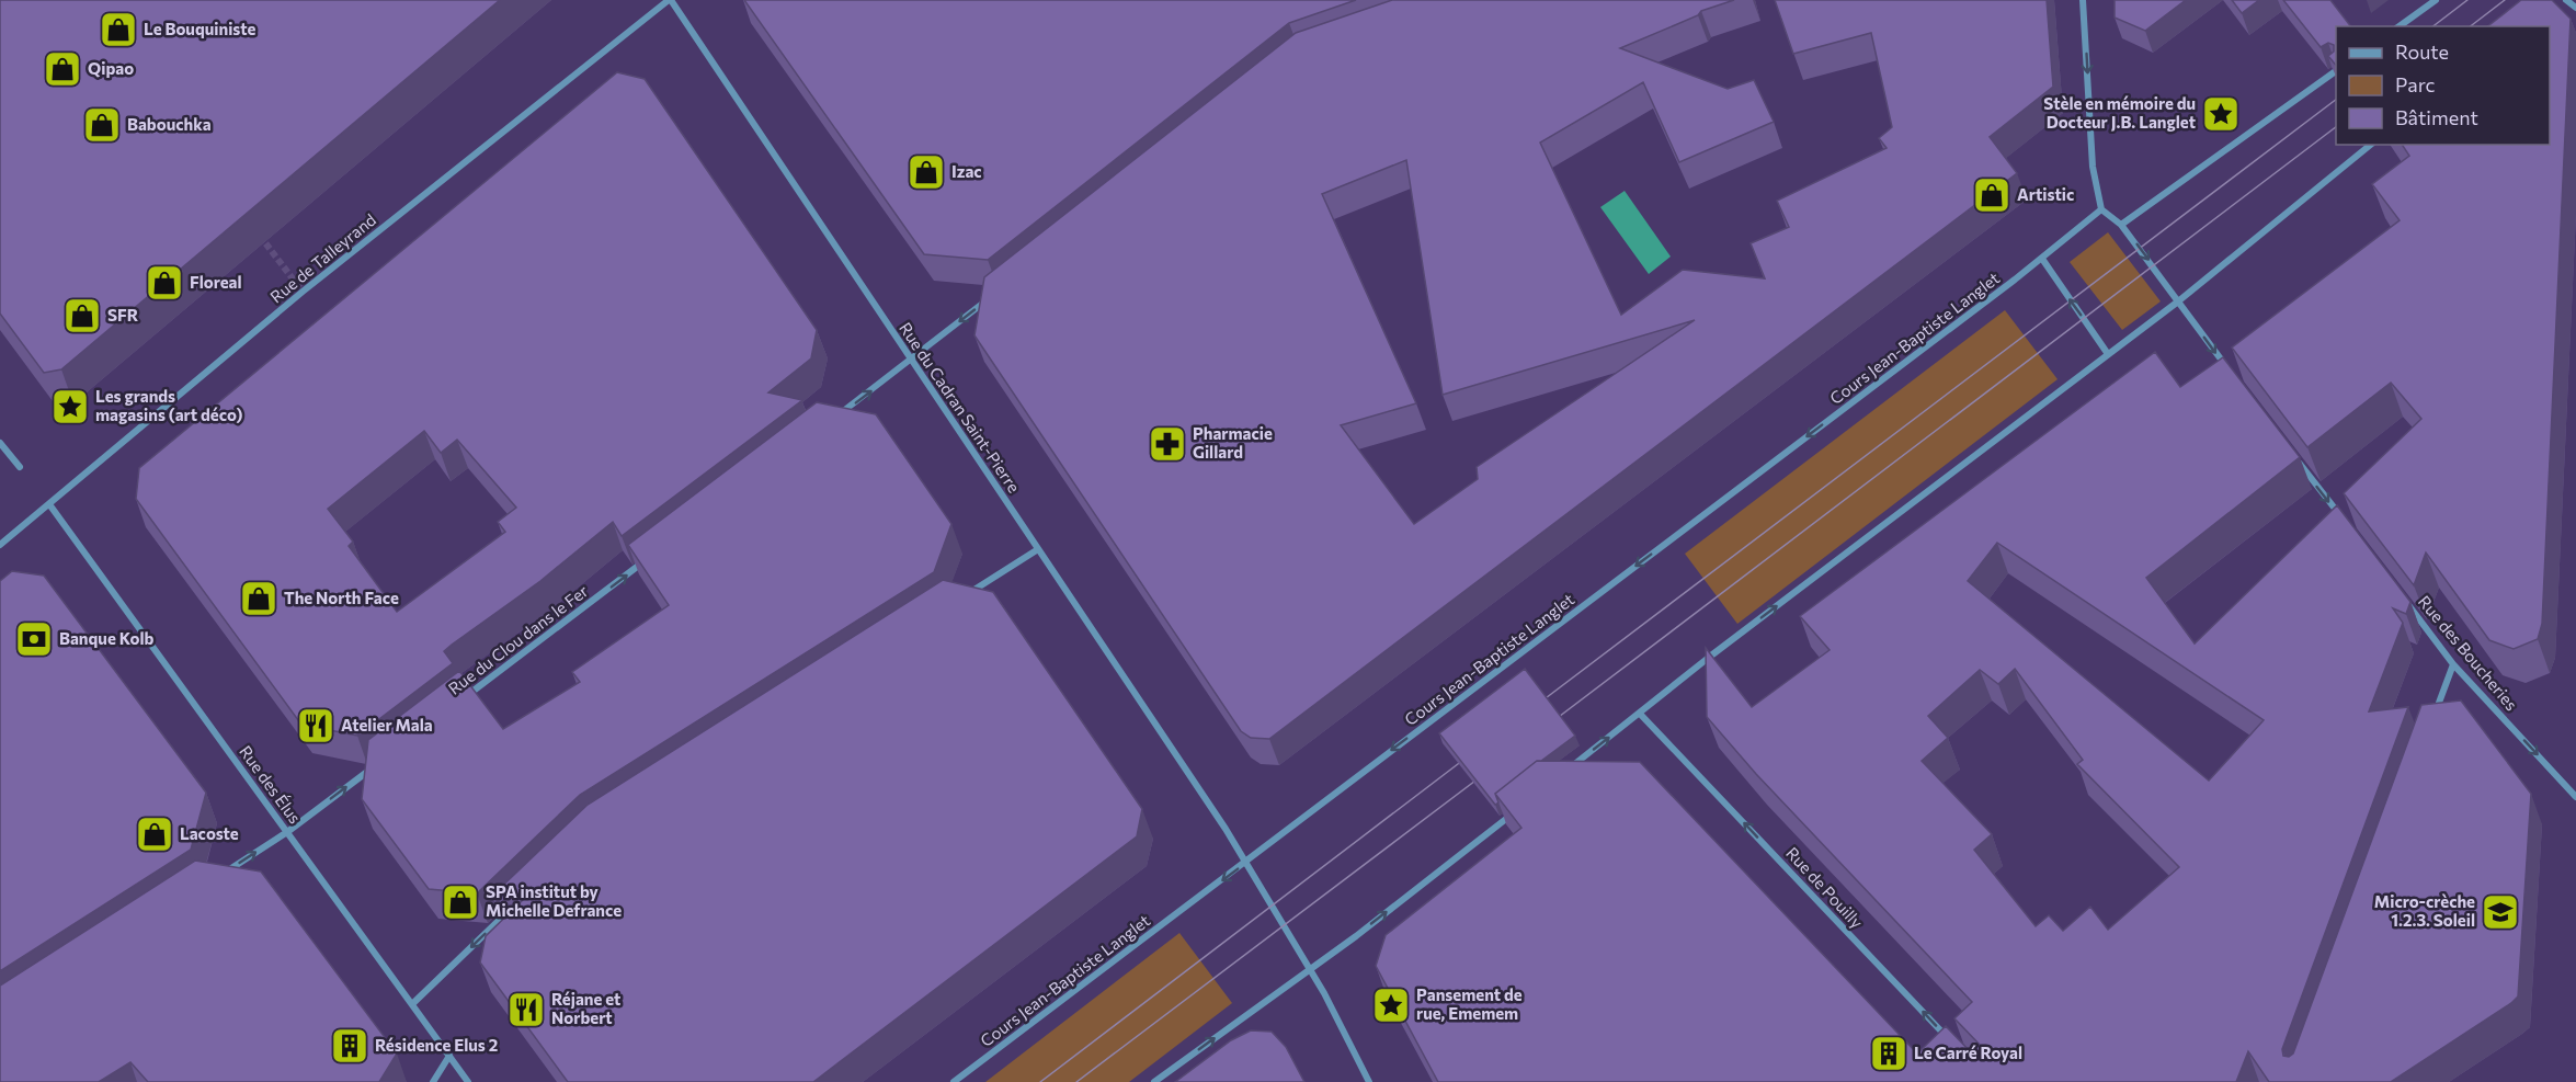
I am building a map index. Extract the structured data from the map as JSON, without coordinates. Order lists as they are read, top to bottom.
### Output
{
  "streets": {
    "street": [
      "Rue de Talleyrand",
      "Cours Jean-Baptiste Langlet",
      "Rue du Cadran Saint-Pierre",
      "Rue du Clou dans le Fer",
      "Rue des Boucheries",
      "Rue des Élus",
      "Rue de Pouilly"
    ]
  },
  "crossings": [
    ["Rue de Talleyrand", "Rue du Cadran Saint-Pierre"],
    ["Rue de Talleyrand", "Rue des Élus"],
    ["Cours Jean-Baptiste Langlet", "Rue du Cadran Saint-Pierre"]
  ],
  "one_way": [
    "Cours Jean-Baptiste Langlet",
    "Rue du Clou dans le Fer",
    "Rue des Boucheries",
    "Rue de Pouilly"
  ],
  "places": {
    "shop": [
      "Le Bouquiniste",
      "Qipao",
      "Babouchka",
      "Izac",
      "Artistic",
      "Floreal",
      "SFR",
      "The North Face",
      "Lacoste",
      "SPA institut by Michelle Defrance"
    ],
    "place": ["Stèle en mémoire du Docteur J.B. Langlet", "Les grands magasins (art déco)", "Pansement de rue, Ememem"],
    "pharmacy": ["Pharmacie Gillard"],
    "bank": ["Banque Kolb"],
    "restaurant": ["Atelier Mala", "Réjane et Norbert"],
    "school or university": ["Micro-crèche 1.2.3. Soleil"],
    "building": ["Résidence Elus 2", "Le Carré Royal"]
  },
  "legend": ["Route", "Parc", "Bâtiment"]
}
